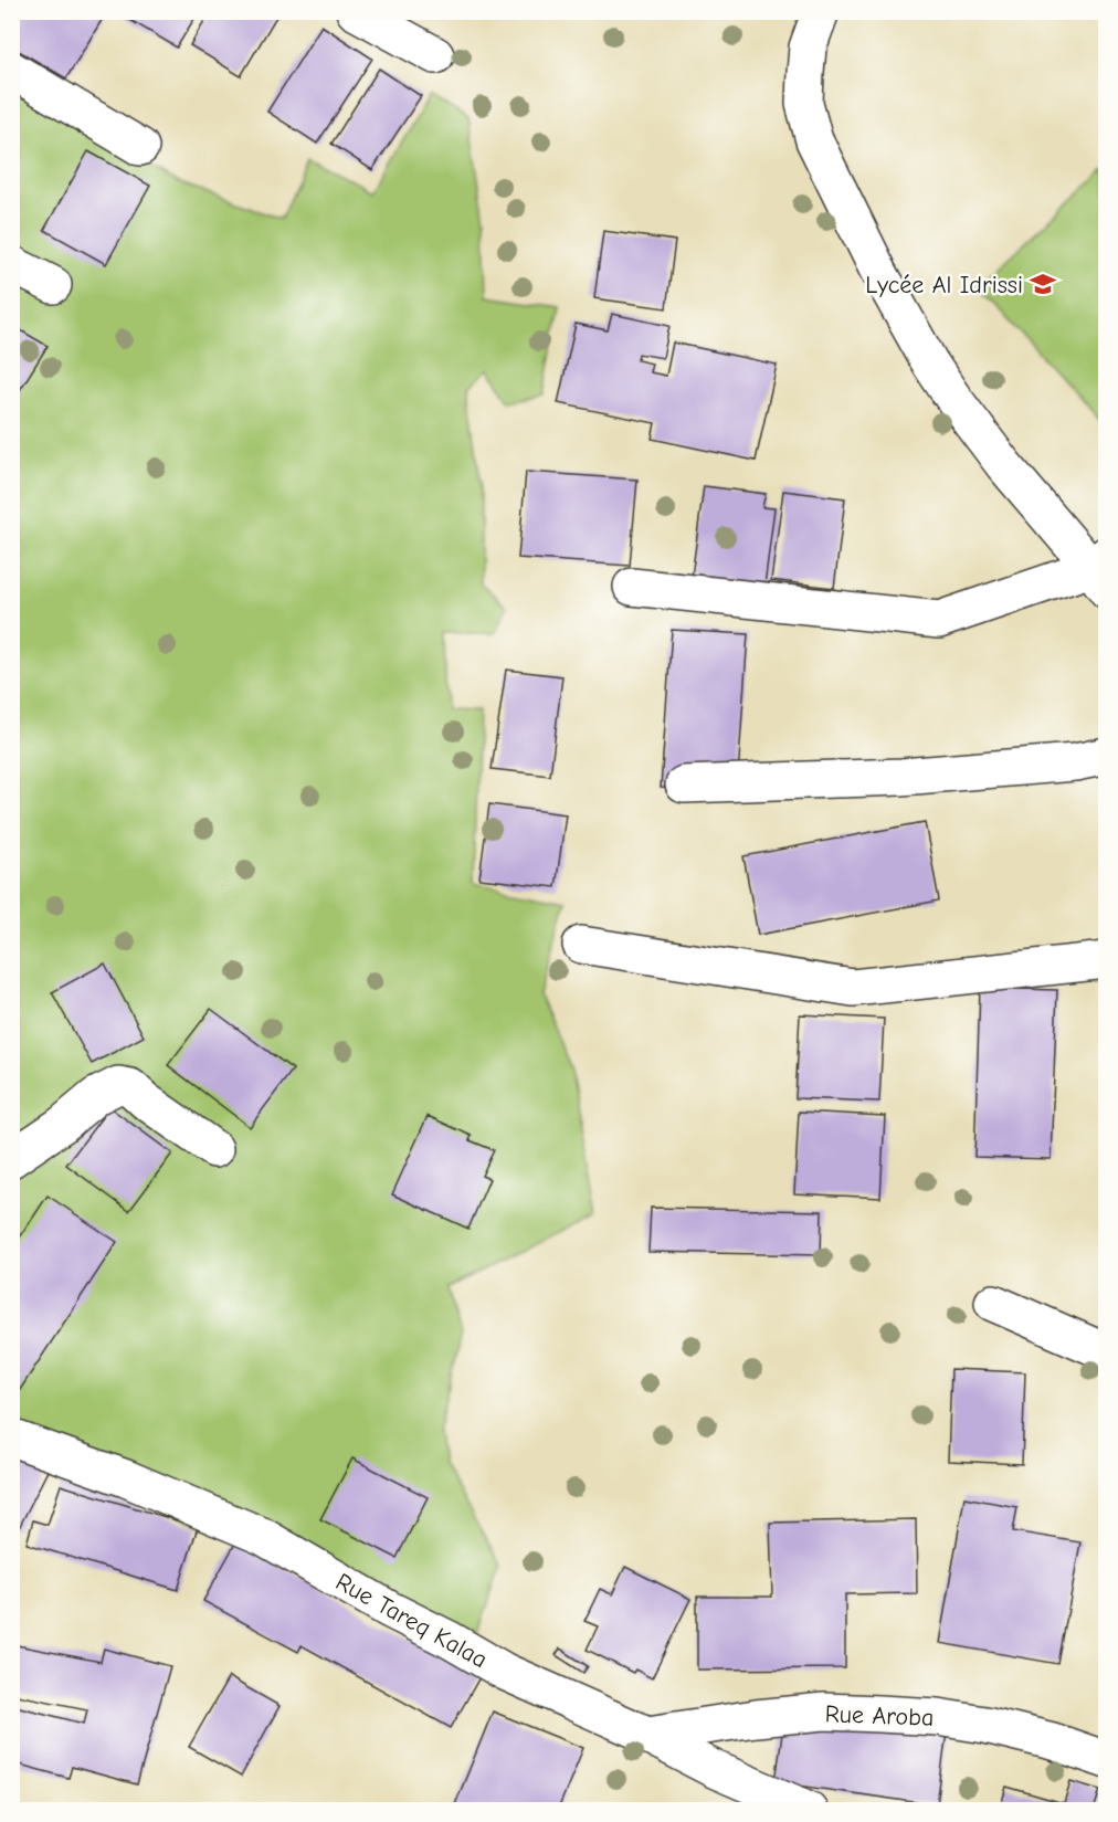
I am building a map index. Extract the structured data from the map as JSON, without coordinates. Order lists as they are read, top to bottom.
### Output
{
  "streets": {
    "street": ["Rue Tareq Kalaa", "Rue Aroba"]
  },
  "crossings": [
    ["Rue Tareq Kalaa", "Rue Aroba"]
  ],
  "places": {
    "school or university": ["Lycée Al Idrissi"]
  }
}
